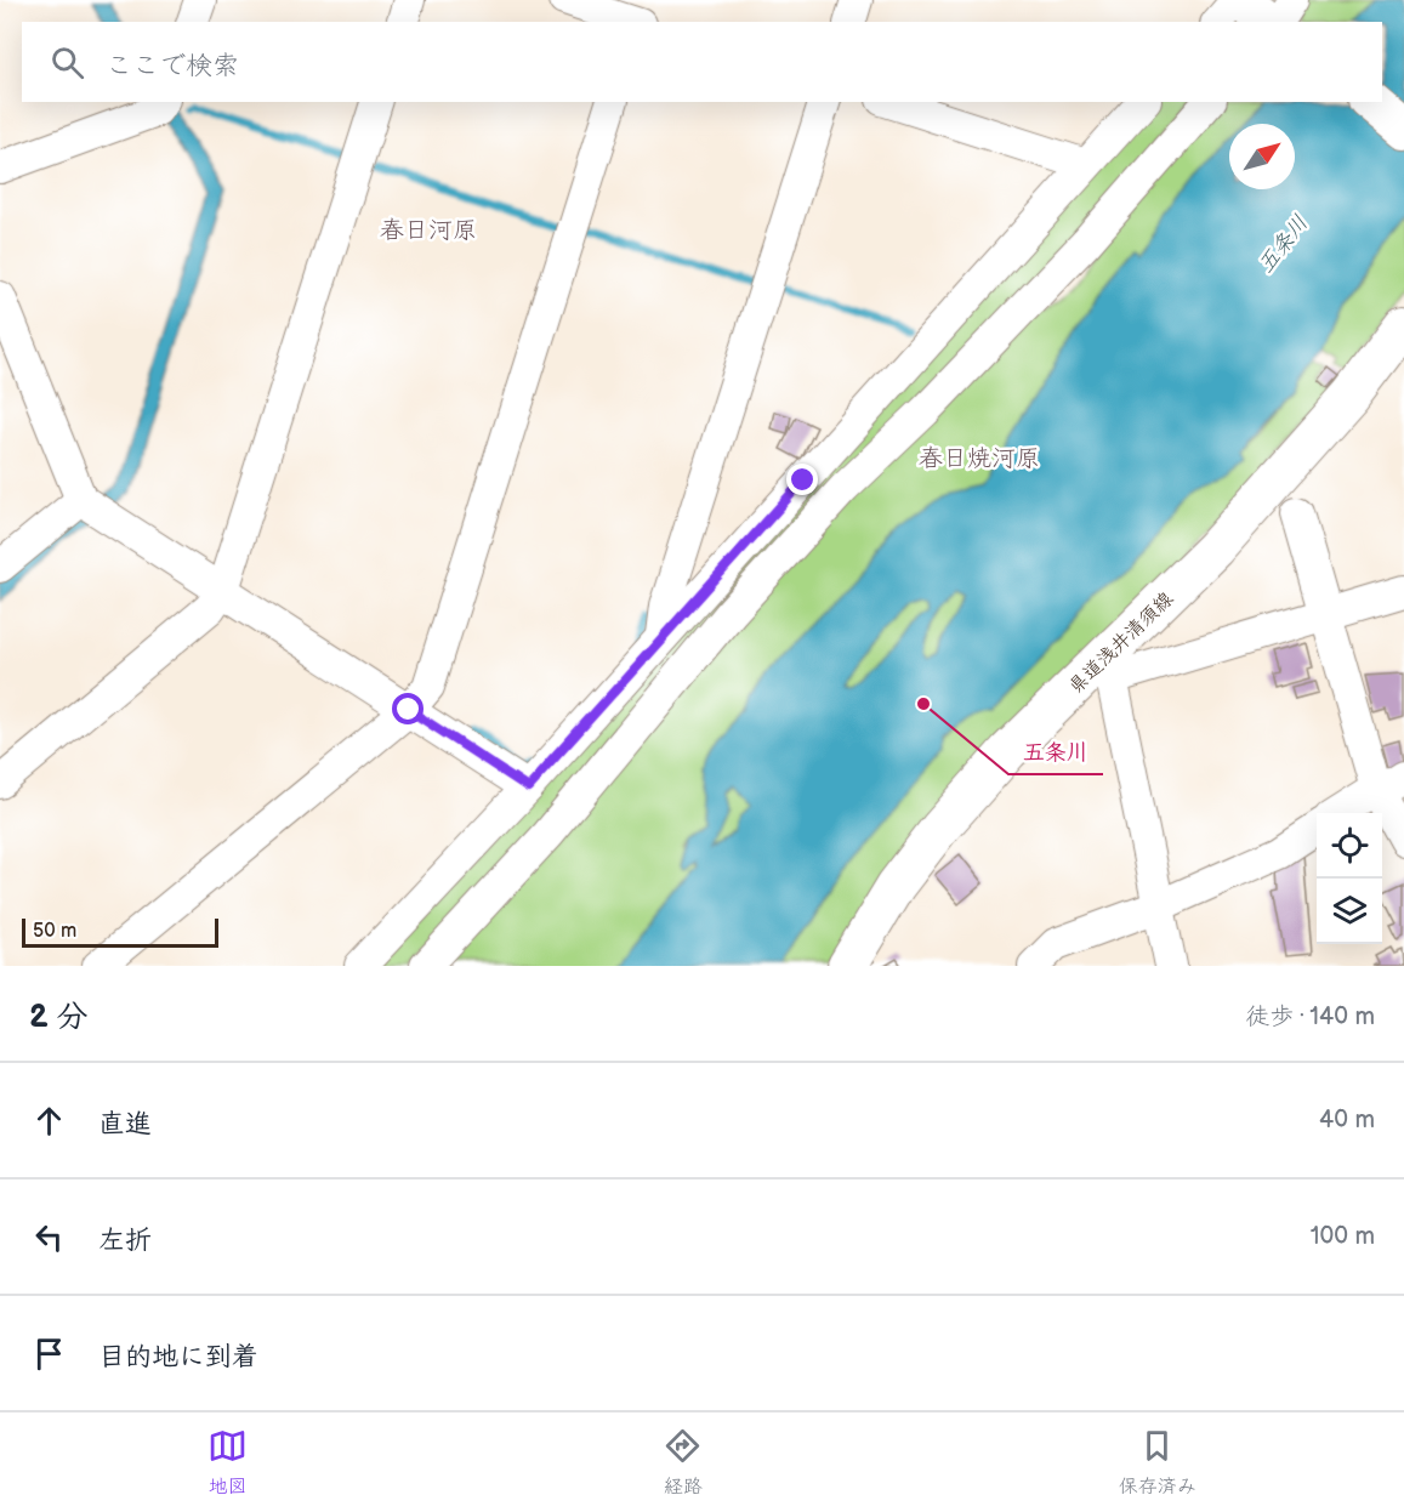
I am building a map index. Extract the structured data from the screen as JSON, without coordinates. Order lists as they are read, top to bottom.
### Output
{
  "streets": {
    "main road": ["県道浅井清須線"]
  },
  "districts": ["春日河原", "春日焼河原"],
  "water": ["五条川"],
  "places": ["五条川"],
  "scale_bar": "50 m",
  "north": "top right",
  "page": {
    "search": "ここで検索",
    "scale": "50 m",
    "heading": ["2 分", "徒歩 · 140 m"],
    "list": [
      ["直進", "40 m"],
      ["左折", "100 m"],
      "目的地に到着"
    ],
    "nav": ["地図", "経路", "保存済み"]
  }
}
